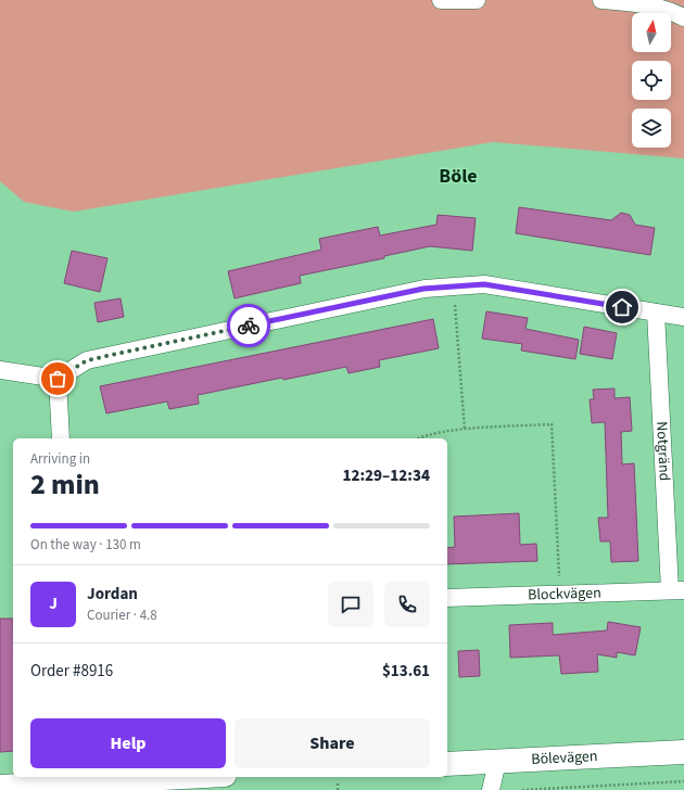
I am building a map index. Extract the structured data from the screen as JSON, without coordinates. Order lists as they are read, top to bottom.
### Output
{
  "streets": {
    "street": ["Notgränd", "Blockvägen", "Bölevägen"]
  },
  "crossings": [
    ["Notgränd", "Blockvägen"]
  ],
  "districts": ["Böle"],
  "north": "top",
  "page": {
    "heading": ["2 min", "Arriving in", "12:29–12:34"],
    "panel": [
      "Jordan",
      "Courier · 4.8",
      "Order #8916",
      "$13.61"
    ],
    "bar": "On the way · 130 m",
    "round": "J",
    "buttons": ["Help", "Share"]
  }
}
